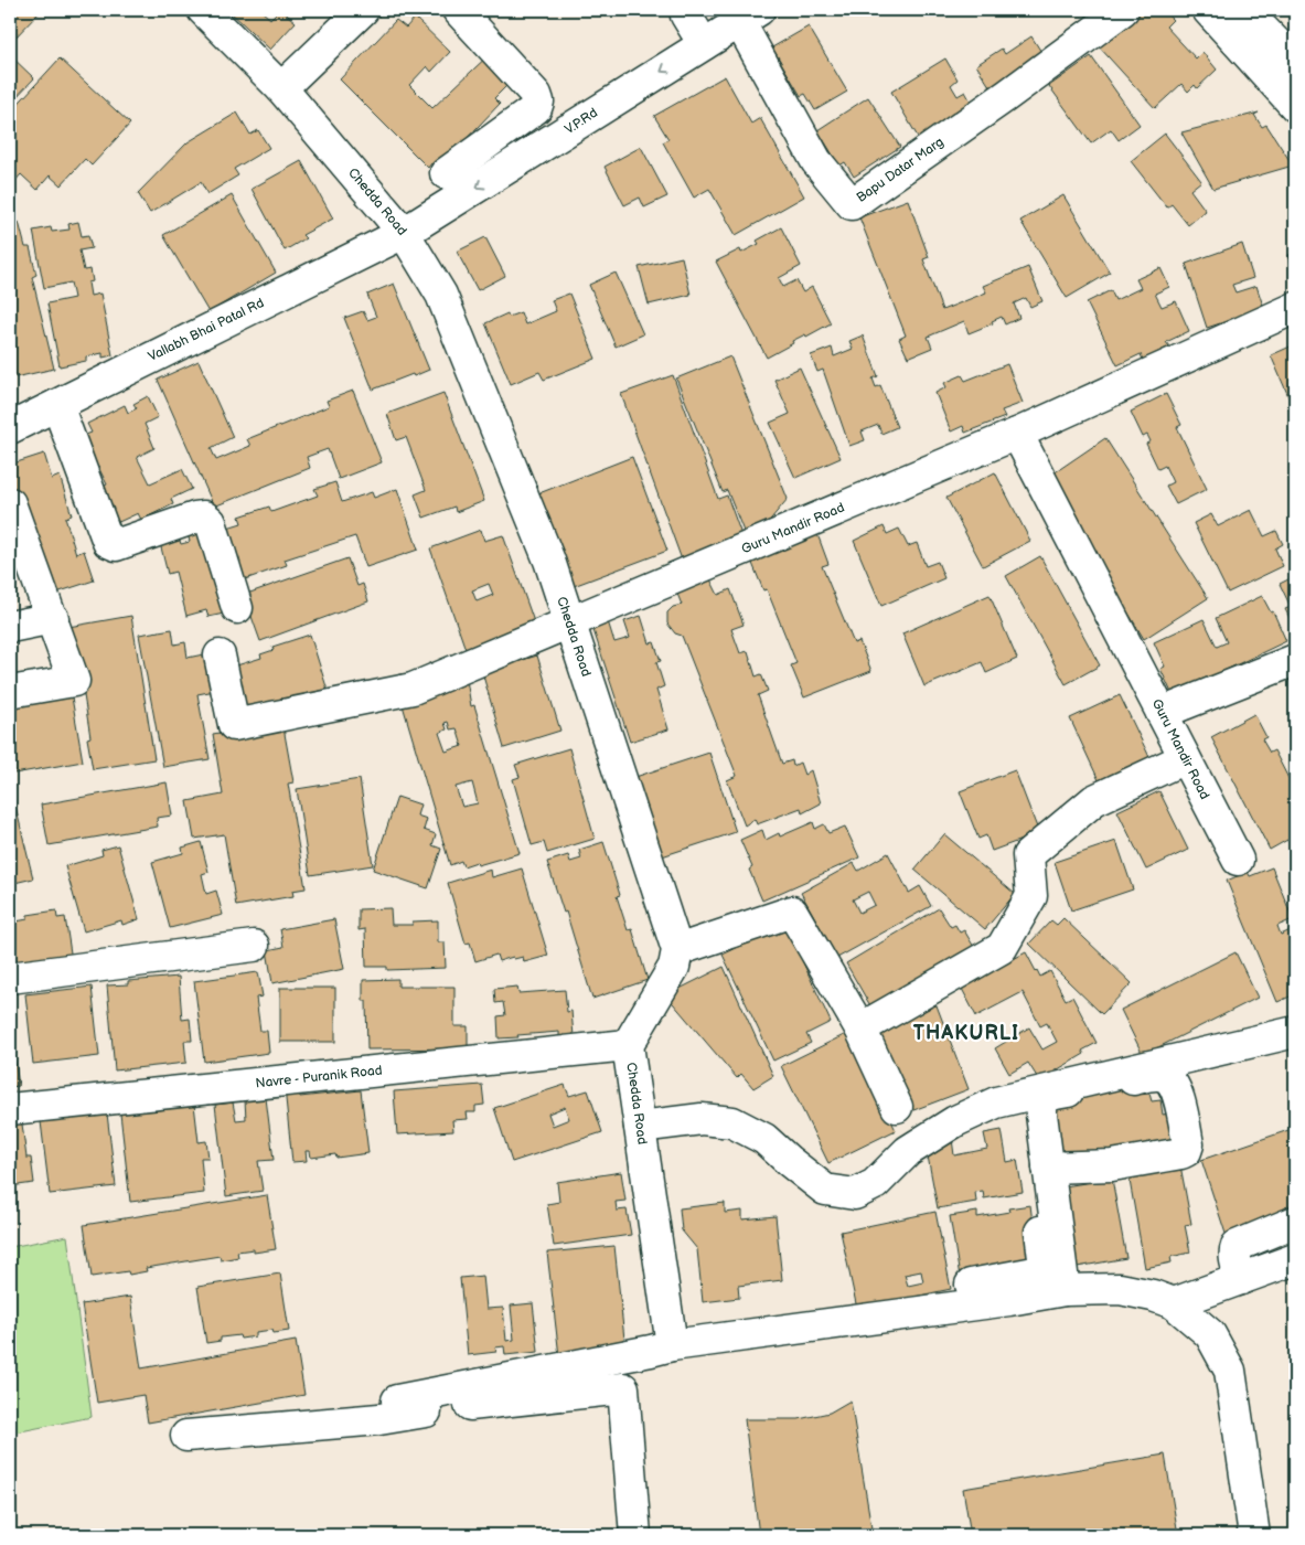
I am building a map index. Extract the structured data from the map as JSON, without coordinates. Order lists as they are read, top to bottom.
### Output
{
  "streets": {
    "street": [
      "V.P.Rd",
      "Bapu Datar Marg",
      "Chedda Road",
      "Vallabh Bhai Patal Rd",
      "Guru Mandir Road",
      "Navre - Puranik Road"
    ]
  },
  "crossings": [
    ["V.P.Rd", "Bapu Datar Marg"],
    ["V.P.Rd", "Chedda Road"],
    ["V.P.Rd", "Vallabh Bhai Patal Rd"],
    ["Chedda Road", "Vallabh Bhai Patal Rd"],
    ["Chedda Road", "Guru Mandir Road"],
    ["Chedda Road", "Navre - Puranik Road"]
  ],
  "districts": ["THAKURLI"]
}
